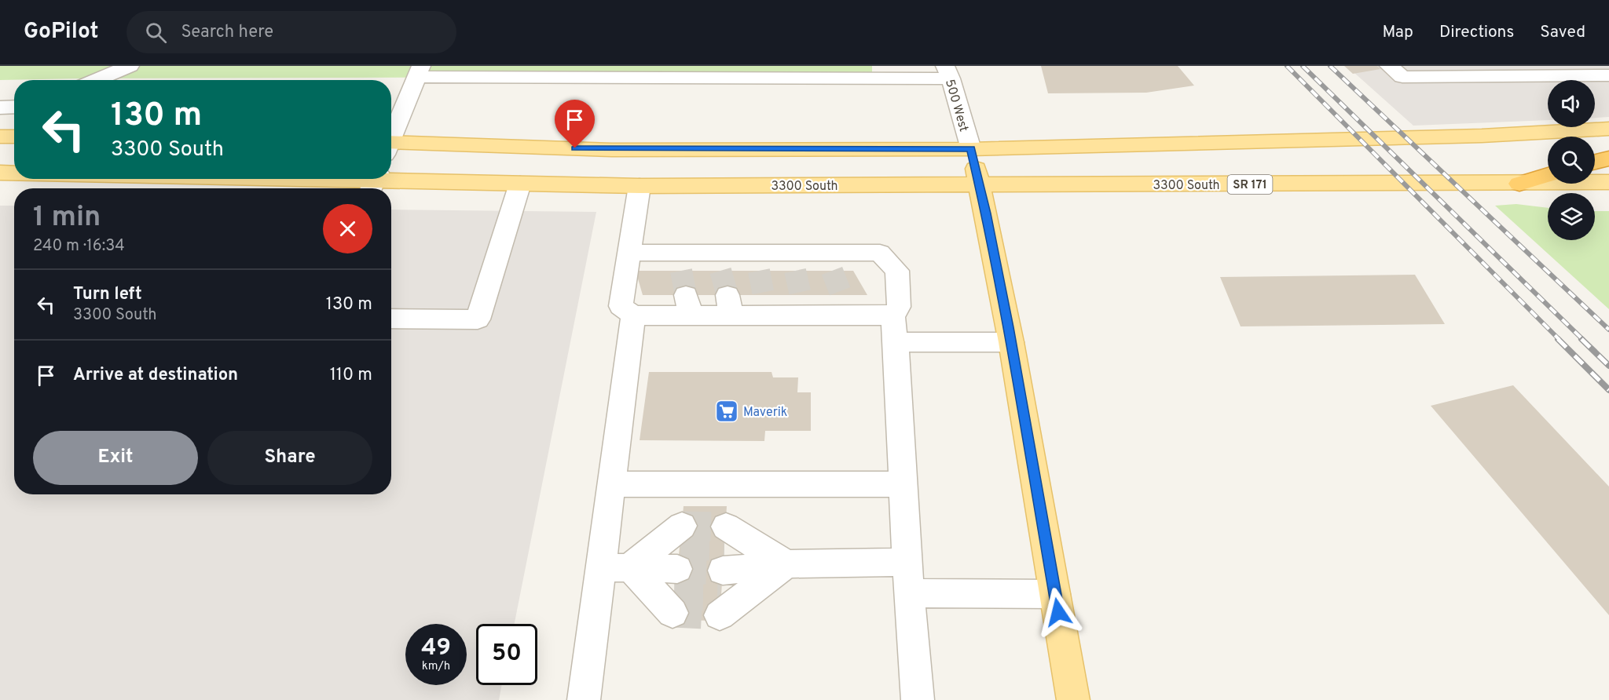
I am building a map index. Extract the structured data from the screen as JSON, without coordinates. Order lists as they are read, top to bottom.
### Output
{
  "streets": {
    "main road": ["500 West", "3300 South", "SR 171"]
  },
  "crossings": [
    ["500 West", "3300 South"]
  ],
  "places": {
    "supermarket": ["Maverik"]
  },
  "page": {
    "header": "GoPilot",
    "search": "Search here",
    "nav": ["Map", "Directions", "Saved"],
    "turn": ["130 m", "3300 South"],
    "heading": ["1 min", "240 m · 16:34"],
    "list": [
      {
        "name": "Turn left",
        "note": "3300 South",
        "value": "130 m"
      },
      {
        "name": "Arrive at destination",
        "value": "110 m"
      }
    ],
    "buttons": ["Exit", "Share"],
    "speed": "49 km/h",
    "limit": "50"
  }
}
